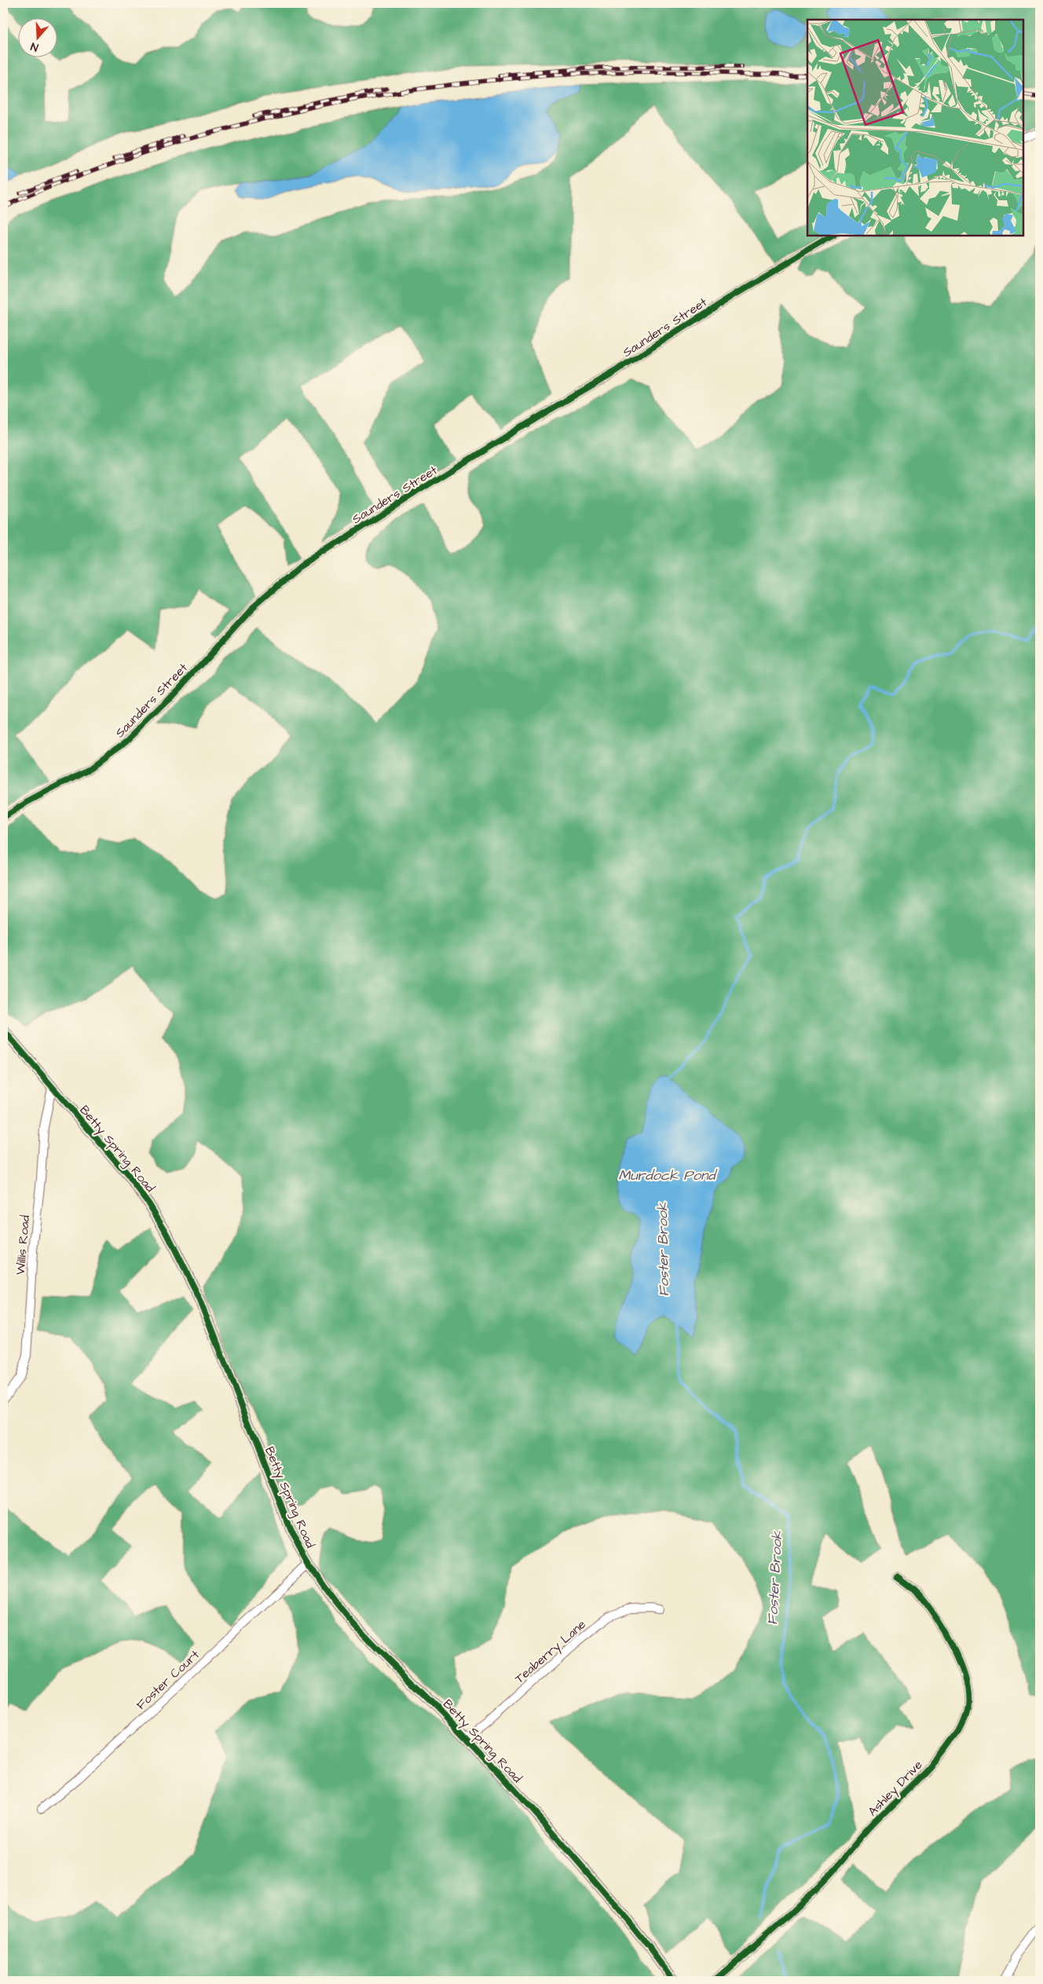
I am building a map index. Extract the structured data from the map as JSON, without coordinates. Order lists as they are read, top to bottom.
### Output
{
  "streets": {
    "street": [
      "Saunders Street",
      "Betty Spring Road",
      "Willis Road",
      "Teaberry Lane",
      "Foster Court",
      "Ashley Drive"
    ]
  },
  "crossings": [
    ["Betty Spring Road", "Willis Road"],
    ["Betty Spring Road", "Teaberry Lane"],
    ["Betty Spring Road", "Foster Court"]
  ],
  "water": ["Murdock Pond", "Foster Brook"],
  "north": "bottom"
}
